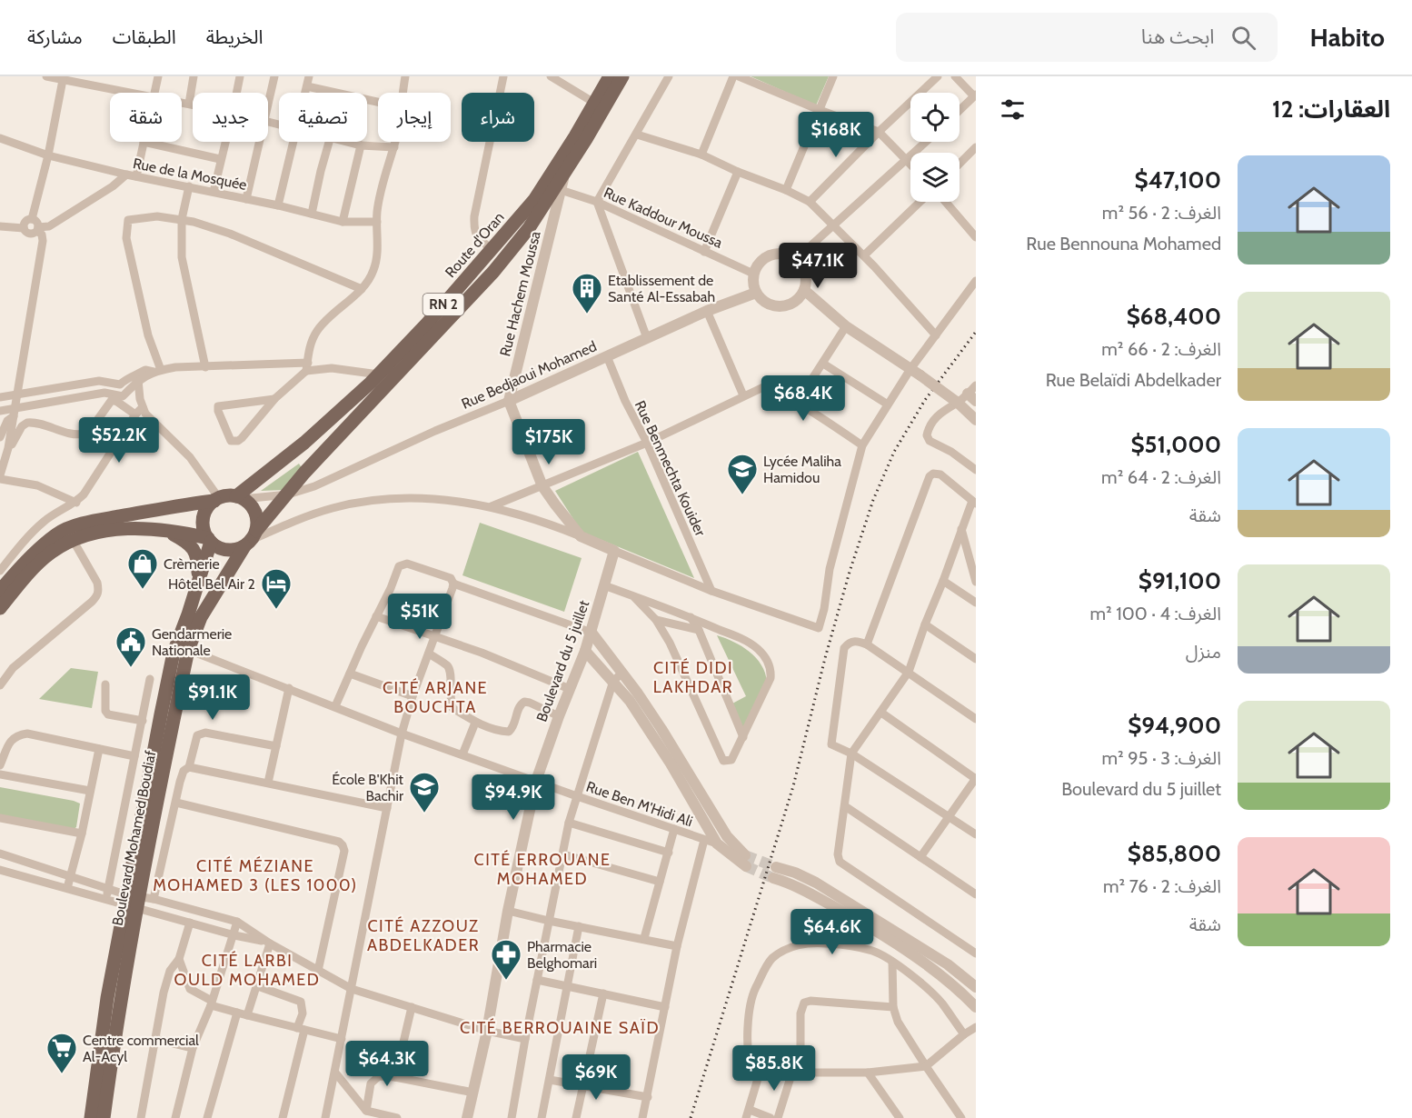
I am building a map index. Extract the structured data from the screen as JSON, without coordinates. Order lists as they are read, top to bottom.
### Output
{
  "streets": {
    "main road": ["Route d'Oran", "RN 2", "Boulevard Mohamed Boudiaf"],
    "street": [
      "Rue de la Mosquée",
      "Rue Kaddour Moussa",
      "Rue Hachem Moussa",
      "Rue Bedjaoui Mohamed",
      "Rue Benmechta Kouider",
      "Boulevard du 5 juillet",
      "Rue Ben M'Hidi Ali"
    ]
  },
  "crossings": [
    ["Rue Kaddour Moussa", "Rue Hachem Moussa"],
    ["Rue Kaddour Moussa", "Rue Bedjaoui Mohamed"],
    ["Route d'Oran", "Rue Hachem Moussa"],
    ["Route d'Oran", "RN 2"],
    ["Route d'Oran", "Rue Bedjaoui Mohamed"],
    ["Route d'Oran", "Boulevard Mohamed Boudiaf"],
    ["Rue Hachem Moussa", "Rue Bedjaoui Mohamed"],
    ["RN 2", "Rue Bedjaoui Mohamed"],
    ["RN 2", "Boulevard Mohamed Boudiaf"],
    ["Rue Bedjaoui Mohamed", "Rue Benmechta Kouider"],
    ["Rue Bedjaoui Mohamed", "Boulevard Mohamed Boudiaf"],
    ["Boulevard du 5 juillet", "Rue Ben M'Hidi Ali"],
    ["Rue Ben M'Hidi Ali", "Boulevard Mohamed Boudiaf"]
  ],
  "districts": [
    "CITÉ DIDI LAKHDAR",
    "CITÉ ARJANE BOUCHTA",
    "CITÉ ERROUANE MOHAMED",
    "CITÉ MÉZIANE MOHAMED 3 (LES 1000)",
    "CITÉ AZZOUZ ABDELKADER",
    "CITÉ LARBI OULD MOHAMED",
    "CITÉ BERROUAINE SAÏD"
  ],
  "places": {
    "building": ["Etablissement de Santé Al-Essabah"],
    "school or university": ["Lycée Maliha Hamidou", "École B'Khit Bachir"],
    "shop": ["Crèmerie"],
    "hotel": ["Hôtel Bel Air 2"],
    "public building": ["Gendarmerie Nationale"],
    "pharmacy": ["Pharmacie Belghomari"],
    "supermarket": ["Centre commercial Al-Acyl"]
  },
  "page": {
    "header": "Habito",
    "search": "ابحث هنا",
    "nav": ["الخريطة", "الطبقات", "مشاركة"],
    "heading": "العقارات: 12",
    "chip": [
      "شراء",
      "إيجار",
      "تصفية",
      "جديد",
      "شقة"
    ],
    "price": [
      "$168K",
      "$47.1K",
      "$68.4K",
      "$52.2K",
      "$175K",
      "$51K",
      "$91.1K",
      "$94.9K",
      "$64.6K",
      "$64.3K",
      "$85.8K",
      "$69K"
    ],
    "list": [
      {
        "name": "$47,100",
        "note": "الغرف: 2 · 56 m² · Rue Bennouna Mohamed"
      },
      {
        "name": "$68,400",
        "note": "الغرف: 2 · 66 m² · Rue Belaïdi Abdelkader"
      },
      {
        "name": "$51,000",
        "note": "الغرف: 2 · 64 m² · شقة"
      },
      {
        "name": "$91,100",
        "note": "الغرف: 4 · 100 m² · منزل"
      },
      {
        "name": "$94,900",
        "note": "الغرف: 3 · 95 m² · Boulevard du 5 juillet"
      },
      {
        "name": "$85,800",
        "note": "الغرف: 2 · 76 m² · شقة"
      }
    ]
  }
}
